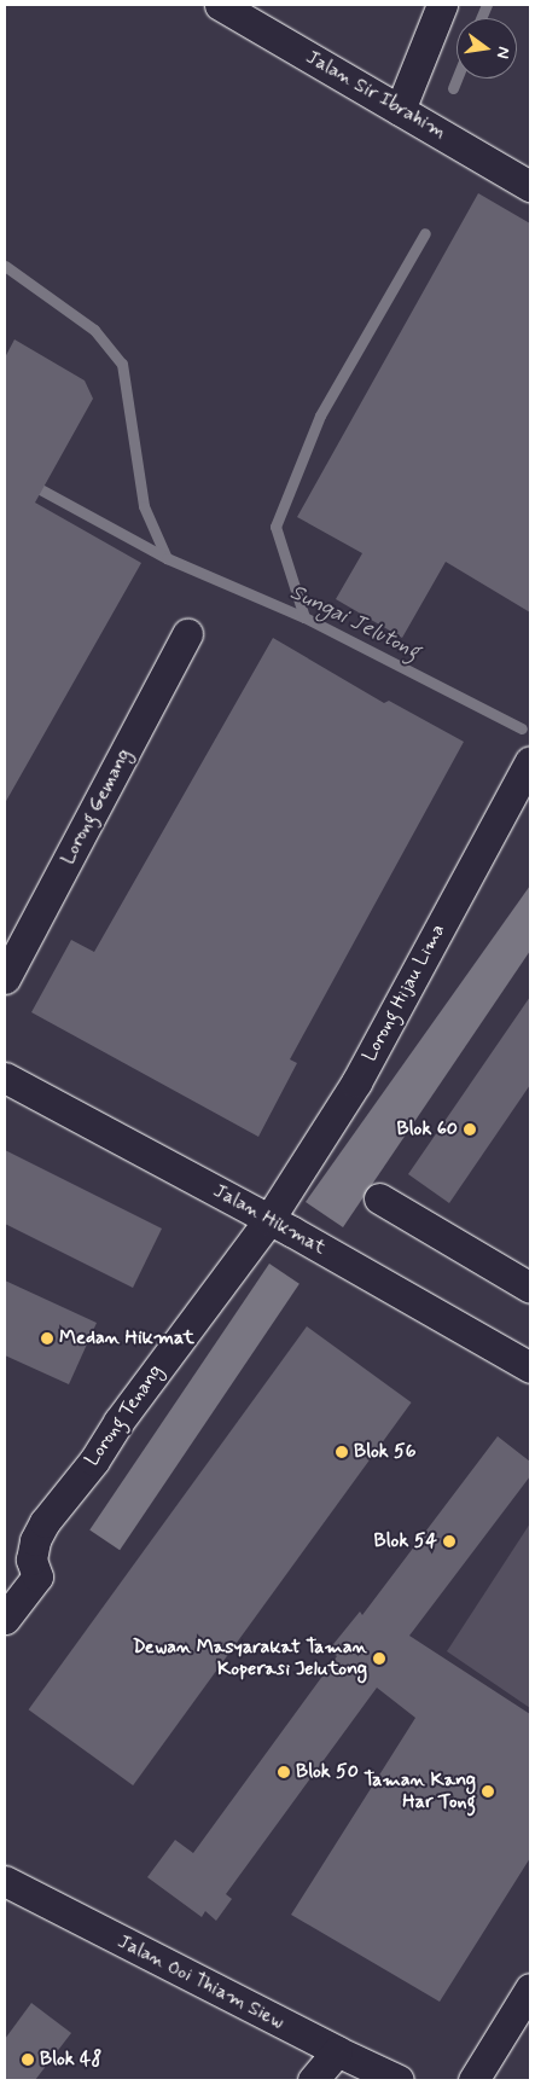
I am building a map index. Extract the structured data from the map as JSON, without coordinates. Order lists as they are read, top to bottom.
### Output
{
  "streets": {
    "street": [
      "Jalan Sir Ibrahim",
      "Lorong Gemang",
      "Lorong Hijau Lima",
      "Jalan Hikmat",
      "Lorong Tenang",
      "Jalan Ooi Thiam Siew"
    ]
  },
  "crossings": [
    ["Lorong Hijau Lima", "Jalan Hikmat"],
    ["Lorong Hijau Lima", "Lorong Tenang"],
    ["Jalan Hikmat", "Lorong Tenang"]
  ],
  "water": ["Sungai Jelutong"],
  "places": [
    "Blok 60",
    "Medan Hikmat",
    "Blok 56",
    "Blok 54",
    "Dewan Masyarakat Taman Koperasi Jelutong",
    "Blok 50",
    "Taman Kang Har Tong",
    "Blok 48"
  ],
  "north": "right"
}
